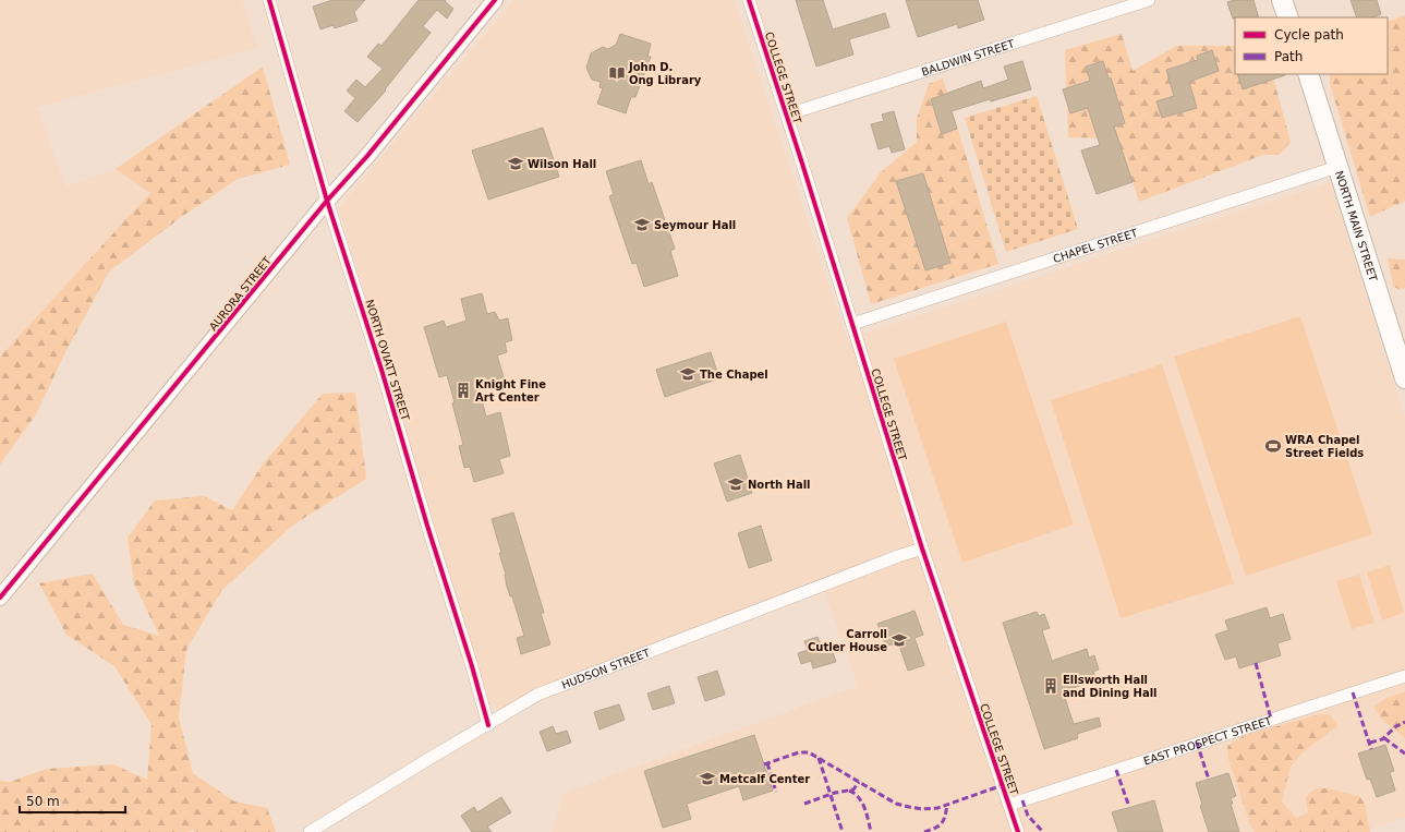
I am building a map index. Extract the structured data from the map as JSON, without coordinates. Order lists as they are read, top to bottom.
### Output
{
  "streets": {
    "main road": ["NORTH MAIN STREET"],
    "street": [
      "BALDWIN STREET",
      "COLLEGE STREET",
      "CHAPEL STREET",
      "AURORA STREET",
      "NORTH OVIATT STREET",
      "HUDSON STREET",
      "EAST PROSPECT STREET"
    ]
  },
  "crossings": [
    ["BALDWIN STREET", "COLLEGE STREET"],
    ["COLLEGE STREET", "CHAPEL STREET"],
    ["COLLEGE STREET", "HUDSON STREET"],
    ["COLLEGE STREET", "EAST PROSPECT STREET"],
    ["NORTH MAIN STREET", "CHAPEL STREET"],
    ["AURORA STREET", "NORTH OVIATT STREET"],
    ["NORTH OVIATT STREET", "HUDSON STREET"]
  ],
  "places": {
    "library": ["John D. Ong Library"],
    "school or university": [
      "Wilson Hall",
      "Seymour Hall",
      "The Chapel",
      "North Hall",
      "Carroll Cutler House",
      "Metcalf Center"
    ],
    "building": ["Knight Fine Art Center", "Ellsworth Hall and Dining Hall"],
    "sports": ["WRA Chapel Street Fields"]
  },
  "legend": ["Cycle path", "Path"],
  "scale_bar": "50 m"
}
